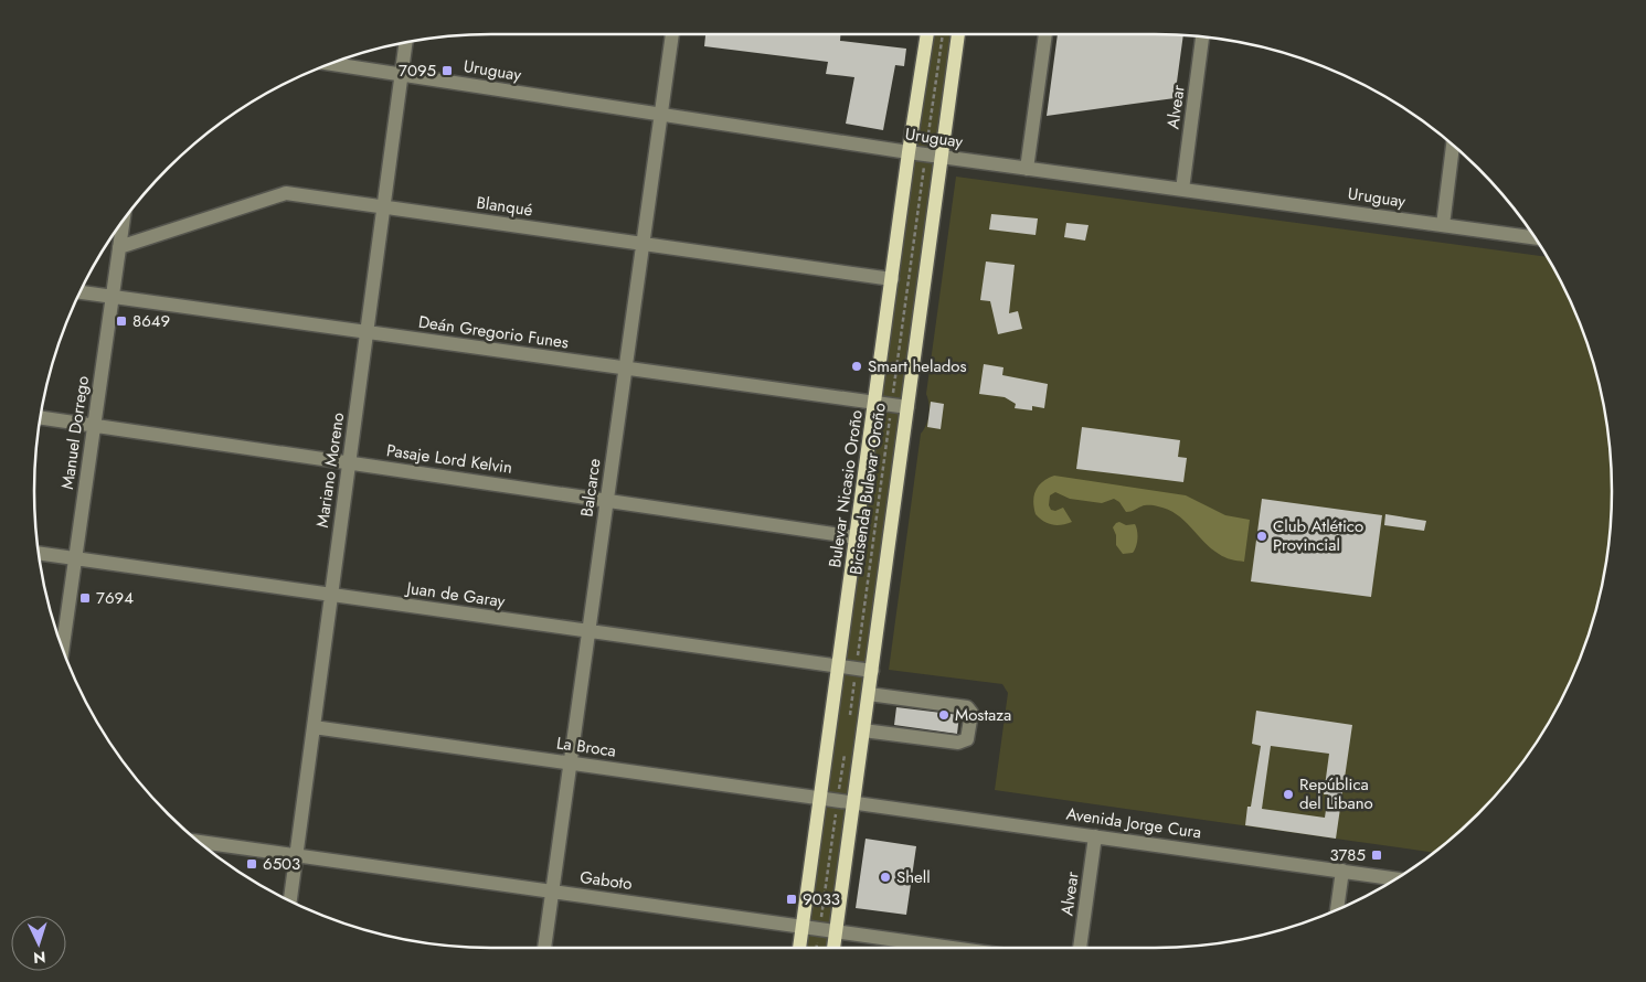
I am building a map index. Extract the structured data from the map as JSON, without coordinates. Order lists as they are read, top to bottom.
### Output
{
  "streets": {
    "main road": ["Bulevar Nicasio Oroño"],
    "street": [
      "Uruguay",
      "Alvear",
      "Blanqué",
      "Deán Gregorio Funes",
      "Manuel Dorrego",
      "Pasaje Lord Kelvin",
      "Mariano Moreno",
      "Balcarce",
      "Juan de Garay",
      "La Broca",
      "Avenida Jorge Cura",
      "Gaboto"
    ],
    "path": ["Bicisenda Bulevar Oroño"]
  },
  "crossings": [
    ["Uruguay", "Alvear"],
    ["Uruguay", "Mariano Moreno"],
    ["Uruguay", "Balcarce"],
    ["Uruguay", "Bulevar Nicasio Oroño"],
    ["Uruguay", "Bicisenda Bulevar Oroño"],
    ["Alvear", "Avenida Jorge Cura"],
    ["Blanqué", "Manuel Dorrego"],
    ["Blanqué", "Mariano Moreno"],
    ["Blanqué", "Balcarce"],
    ["Blanqué", "Bulevar Nicasio Oroño"],
    ["Deán Gregorio Funes", "Manuel Dorrego"],
    ["Deán Gregorio Funes", "Mariano Moreno"],
    ["Deán Gregorio Funes", "Balcarce"],
    ["Deán Gregorio Funes", "Bulevar Nicasio Oroño"],
    ["Deán Gregorio Funes", "Bicisenda Bulevar Oroño"],
    ["Manuel Dorrego", "Pasaje Lord Kelvin"],
    ["Manuel Dorrego", "Juan de Garay"],
    ["Pasaje Lord Kelvin", "Mariano Moreno"],
    ["Pasaje Lord Kelvin", "Balcarce"],
    ["Pasaje Lord Kelvin", "Bulevar Nicasio Oroño"],
    ["Mariano Moreno", "Juan de Garay"],
    ["Mariano Moreno", "La Broca"],
    ["Mariano Moreno", "Gaboto"],
    ["Balcarce", "Juan de Garay"],
    ["Balcarce", "La Broca"],
    ["Balcarce", "Gaboto"],
    ["Bulevar Nicasio Oroño", "Juan de Garay"],
    ["Bulevar Nicasio Oroño", "La Broca"],
    ["Bulevar Nicasio Oroño", "Gaboto"],
    ["Bicisenda Bulevar Oroño", "Juan de Garay"],
    ["La Broca", "Avenida Jorge Cura"]
  ],
  "places": {
    "transit": [
      "7095",
      "8649",
      "7694",
      "3785",
      "6503",
      "9033"
    ],
    "other": [
      "Smart helados",
      "Club Atlético Provincial",
      "Mostaza",
      "República del Libano",
      "Shell"
    ]
  },
  "north": "bottom"
}
